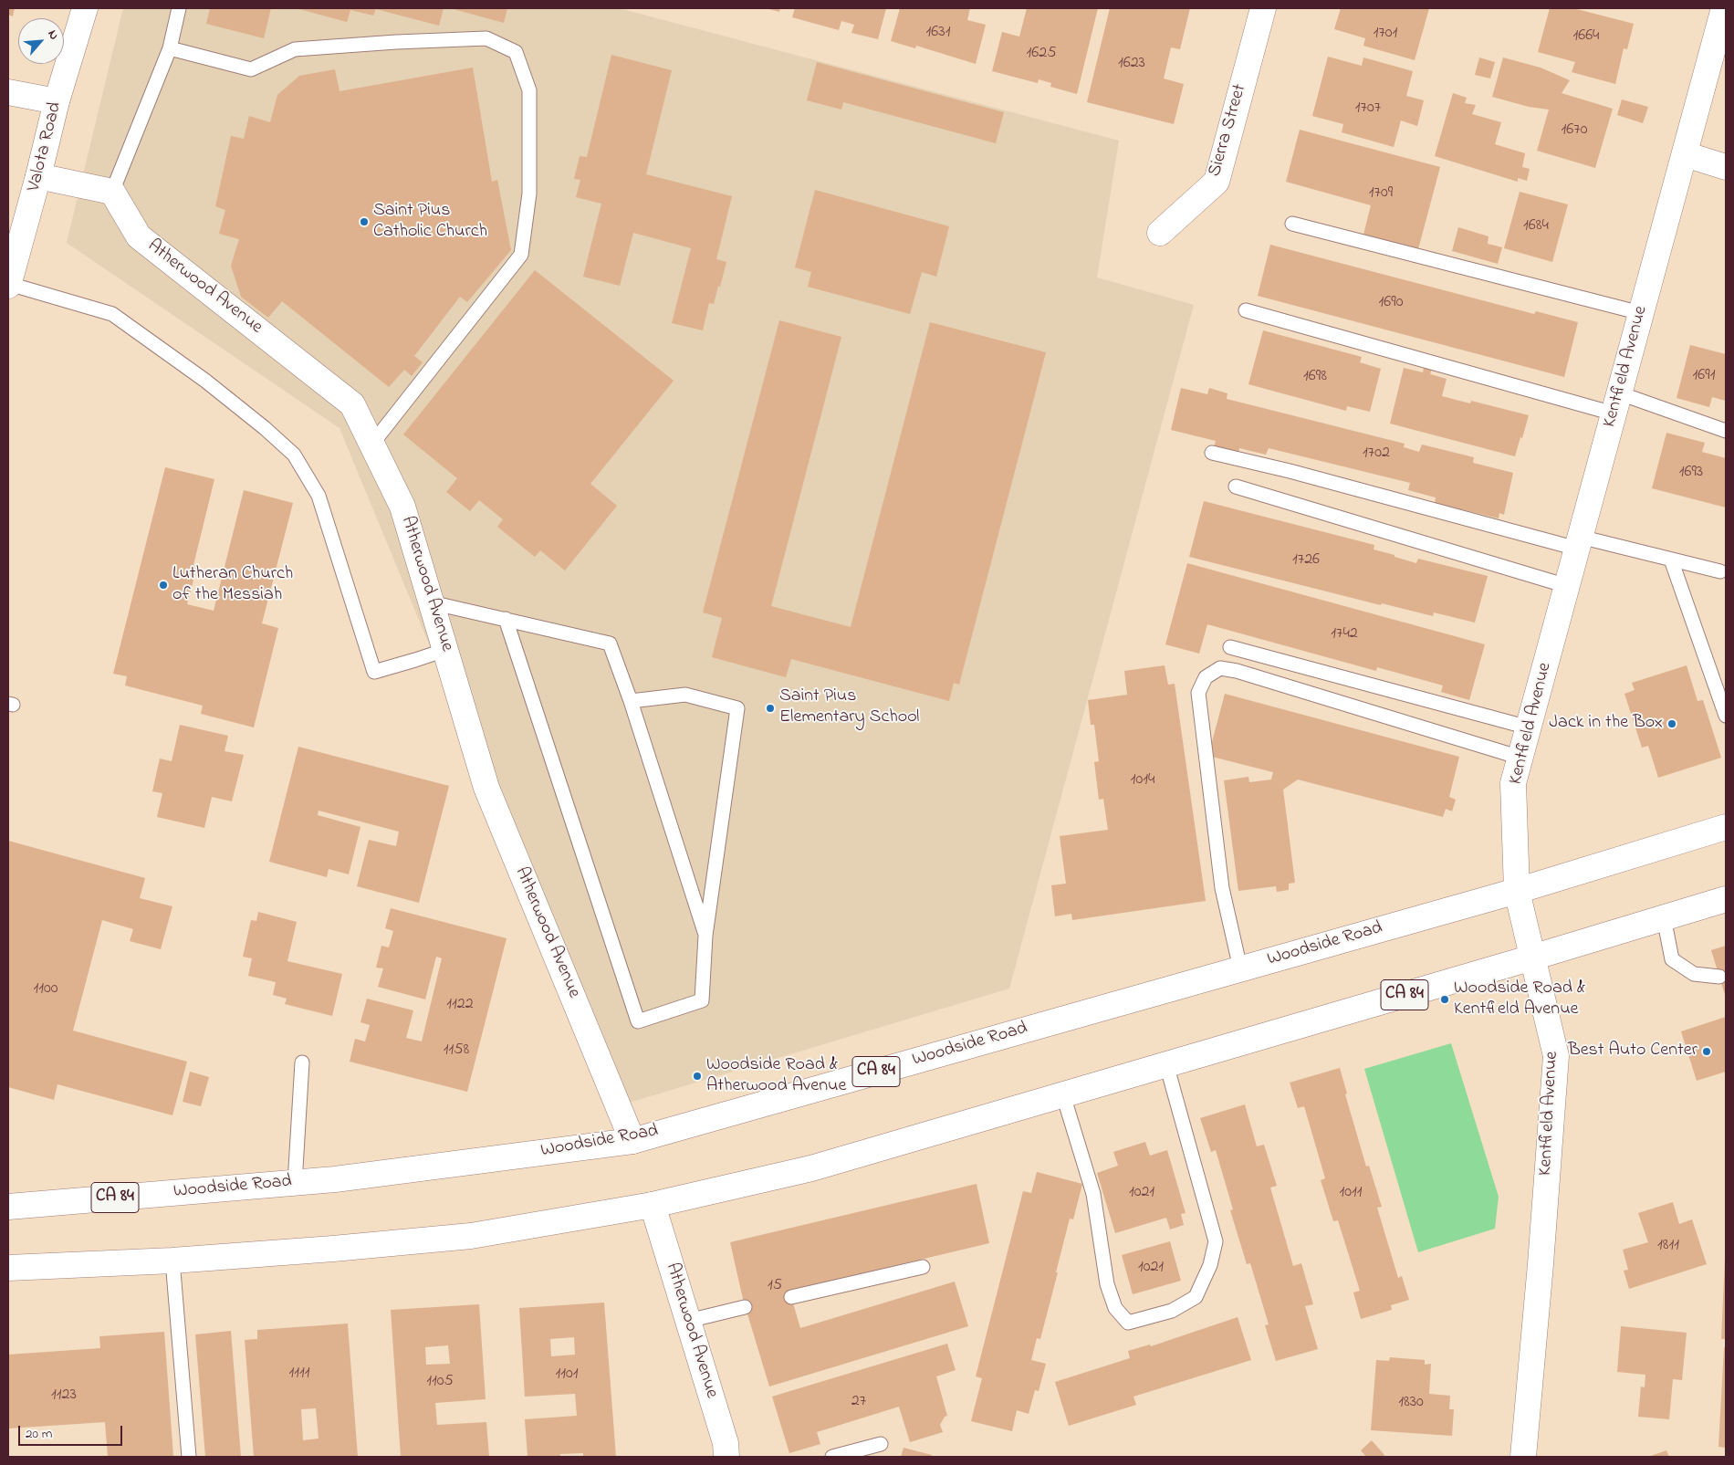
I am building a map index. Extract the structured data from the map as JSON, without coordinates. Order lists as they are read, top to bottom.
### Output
{
  "streets": {
    "street": [
      "Sierra Street",
      "Valota Road",
      "Atherwood Avenue",
      "Kentfield Avenue",
      "Woodside Road",
      "CA 84"
    ]
  },
  "crossings": [
    ["Atherwood Avenue", "Woodside Road"],
    ["Atherwood Avenue", "CA 84"],
    ["Kentfield Avenue", "Woodside Road"],
    ["Kentfield Avenue", "CA 84"]
  ],
  "places": [
    "Saint Pius Catholic Church",
    "Lutheran Church of the Messiah",
    "Saint Pius Elementary School",
    "Jack in the Box",
    "Woodside Road & Kentfield Avenue",
    "Best Auto Center",
    "Woodside Road & Atherwood Avenue"
  ],
  "house_numbers": [
    "1631",
    "1701",
    "1664",
    "1625",
    "1623",
    "1707",
    "1670",
    "1709",
    "1684",
    "1690",
    "1691",
    "1698",
    "1702",
    "1693",
    "1726",
    "1742",
    "1014",
    "1100",
    "1122",
    "1158",
    "1021",
    "1011",
    "1811",
    "1021",
    "15",
    "1111",
    "1101",
    "1105",
    "1123",
    "27",
    "1830"
  ],
  "scale_bar": "20 m",
  "north": "top right"
}
